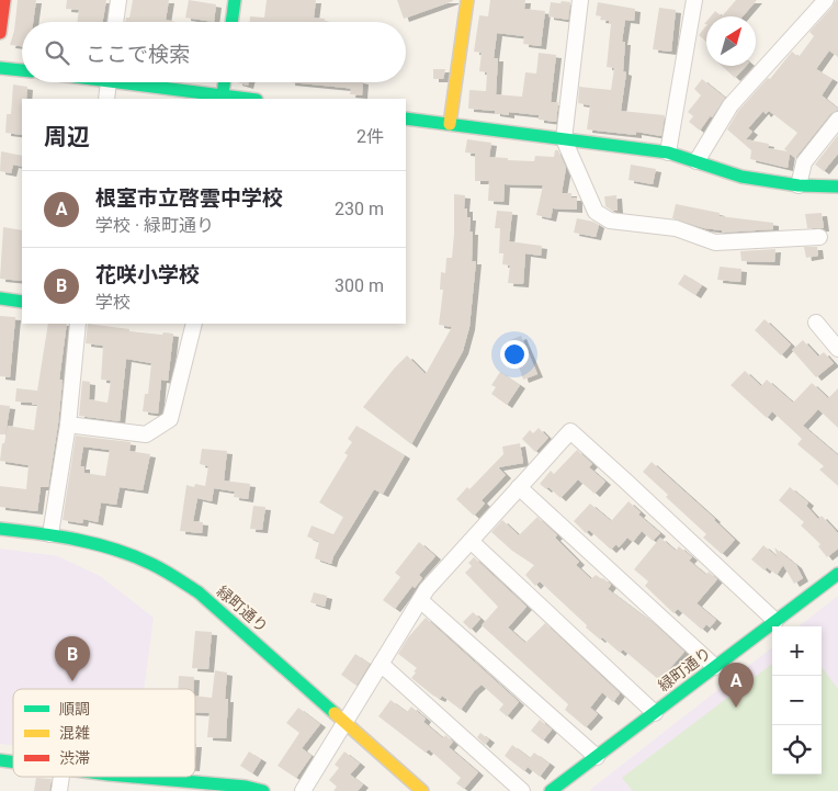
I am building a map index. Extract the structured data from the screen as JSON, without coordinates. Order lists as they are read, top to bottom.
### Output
{
  "streets": {
    "street": ["緑町通り"]
  },
  "legend": ["順調", "混雑", "渋滞"],
  "north": "top right",
  "page": {
    "search": "ここで検索",
    "heading": ["周辺", "2件"],
    "list": [
      {
        "mark": "A",
        "name": "根室市立啓雲中学校",
        "note": "学校 · 緑町通り",
        "value": "230 m"
      },
      {
        "mark": "B",
        "name": "花咲小学校",
        "note": "学校",
        "value": "300 m"
      }
    ],
    "map_buttons": ["+", "−"],
    "pins": ["B", "A"]
  }
}
